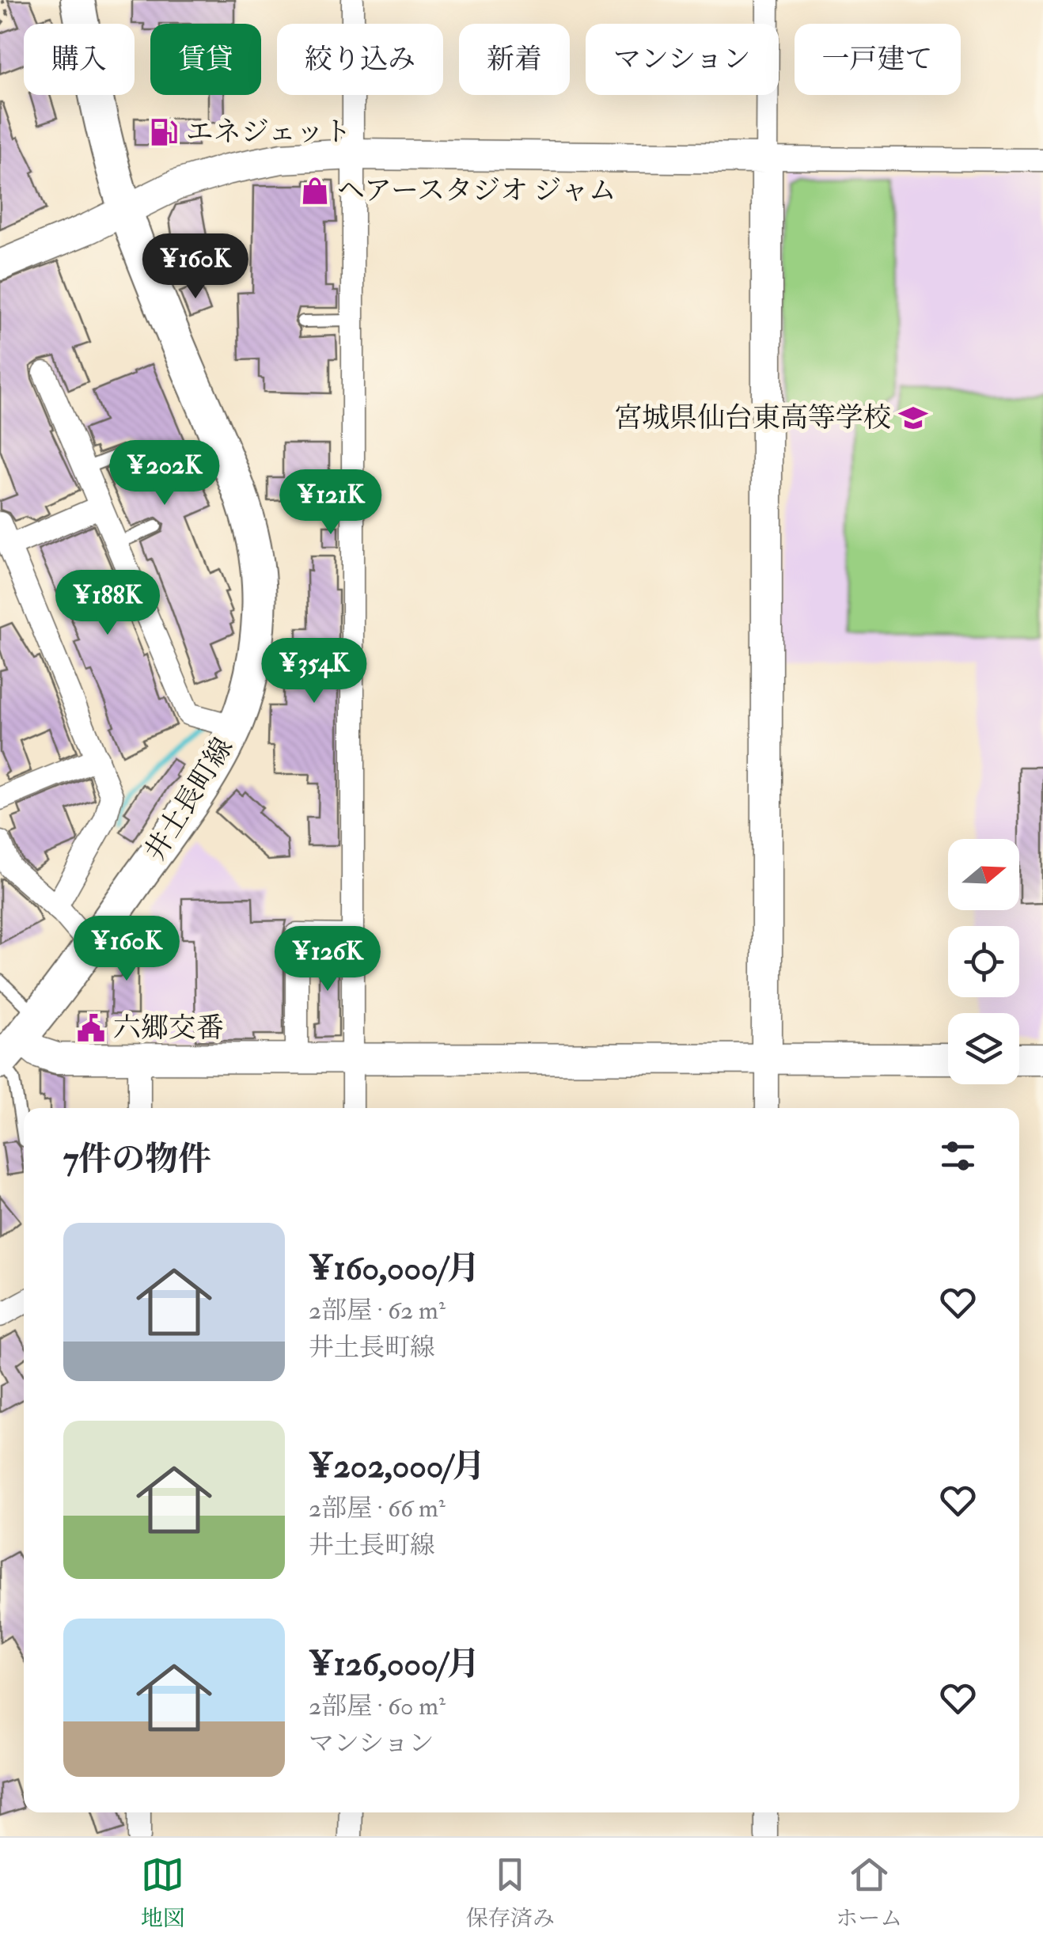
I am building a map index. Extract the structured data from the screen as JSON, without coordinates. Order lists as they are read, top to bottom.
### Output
{
  "streets": {
    "main road": ["井土長町線"]
  },
  "places": {
    "fuel station": ["エネジェット"],
    "shop": ["ヘアースタジオ ジャム"],
    "school or university": ["宮城県仙台東高等学校"],
    "public building": ["六郷交番"]
  },
  "north": "right",
  "page": {
    "chip": [
      "購入",
      "賃貸",
      "絞り込み",
      "新着",
      "マンション",
      "一戸建て"
    ],
    "price": [
      "¥160K",
      "¥202K",
      "¥121K",
      "¥188K",
      "¥354K",
      "¥160K",
      "¥126K"
    ],
    "heading": "7件の物件",
    "list": [
      {
        "name": "¥160,000/月",
        "note": "2部屋 · 62 m² · 井土長町線"
      },
      {
        "name": "¥202,000/月",
        "note": "2部屋 · 66 m² · 井土長町線"
      },
      {
        "name": "¥126,000/月",
        "note": "2部屋 · 60 m² · マンション"
      }
    ],
    "tabs": ["地図", "保存済み", "ホーム"]
  }
}
